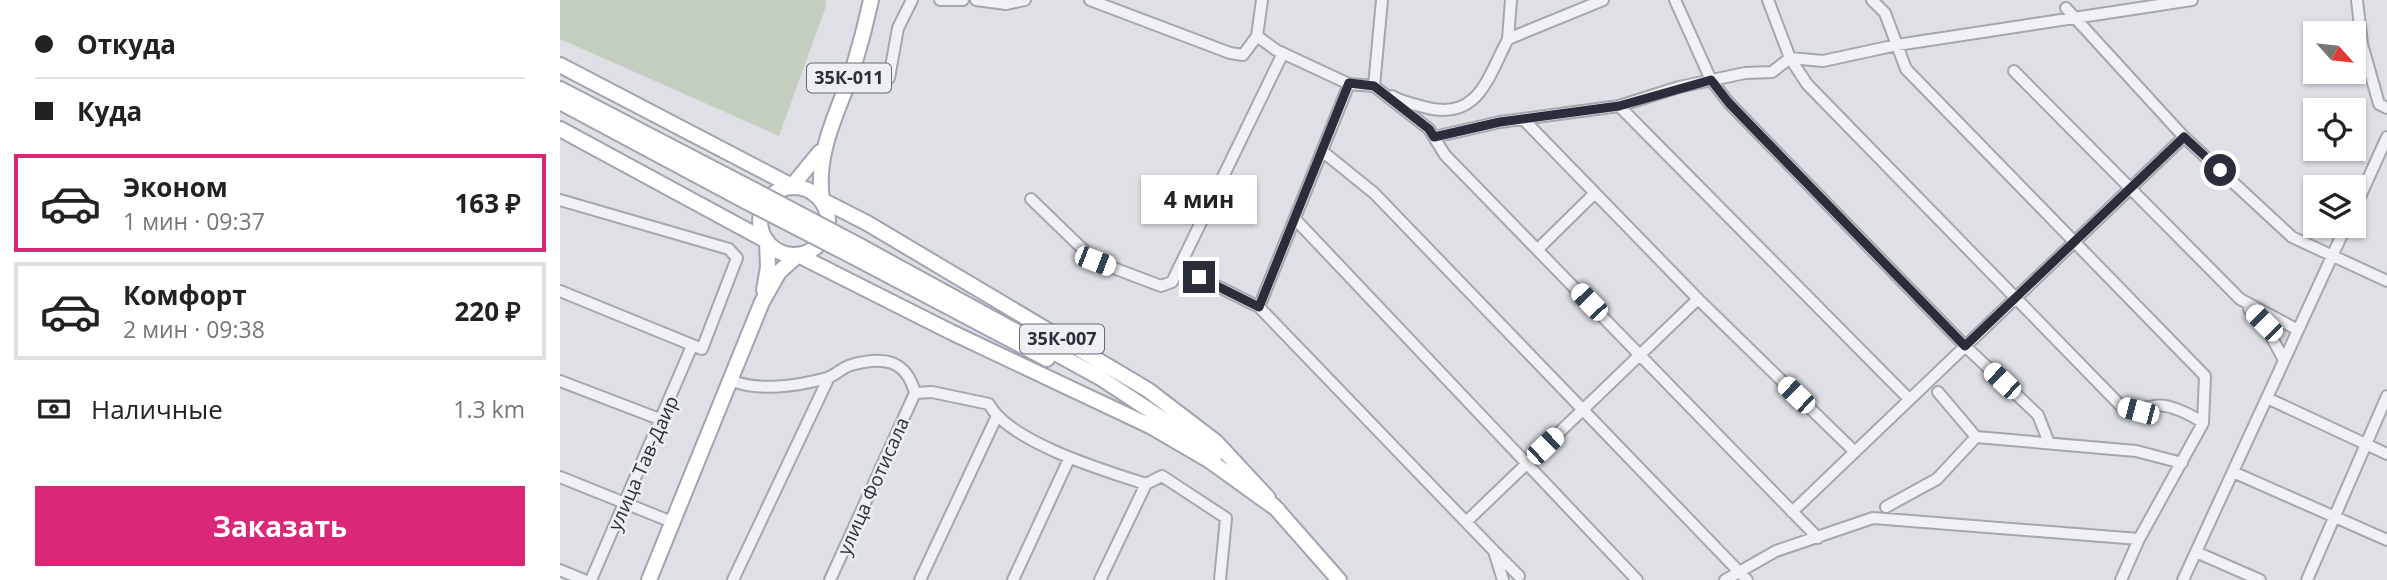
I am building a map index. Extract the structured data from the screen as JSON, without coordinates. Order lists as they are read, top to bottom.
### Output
{
  "streets": {
    "main road": ["35К-011", "35К-007"],
    "street": ["улица Тав-Даир", "улица Фотисала"]
  },
  "crossings": [
    ["35К-011", "35К-007"]
  ],
  "north": "bottom right",
  "page": {
    "banner": ["Откуда", "Куда"],
    "list": [
      {
        "name": "Эконом",
        "note": "1 мин · 09:37",
        "value": "163 ₽"
      },
      {
        "name": "Комфорт",
        "note": "2 мин · 09:38",
        "value": "220 ₽"
      }
    ],
    "bubble": "4 мин",
    "pay": ["Наличные", "1.3 km"],
    "buttons": "Заказать"
  }
}
